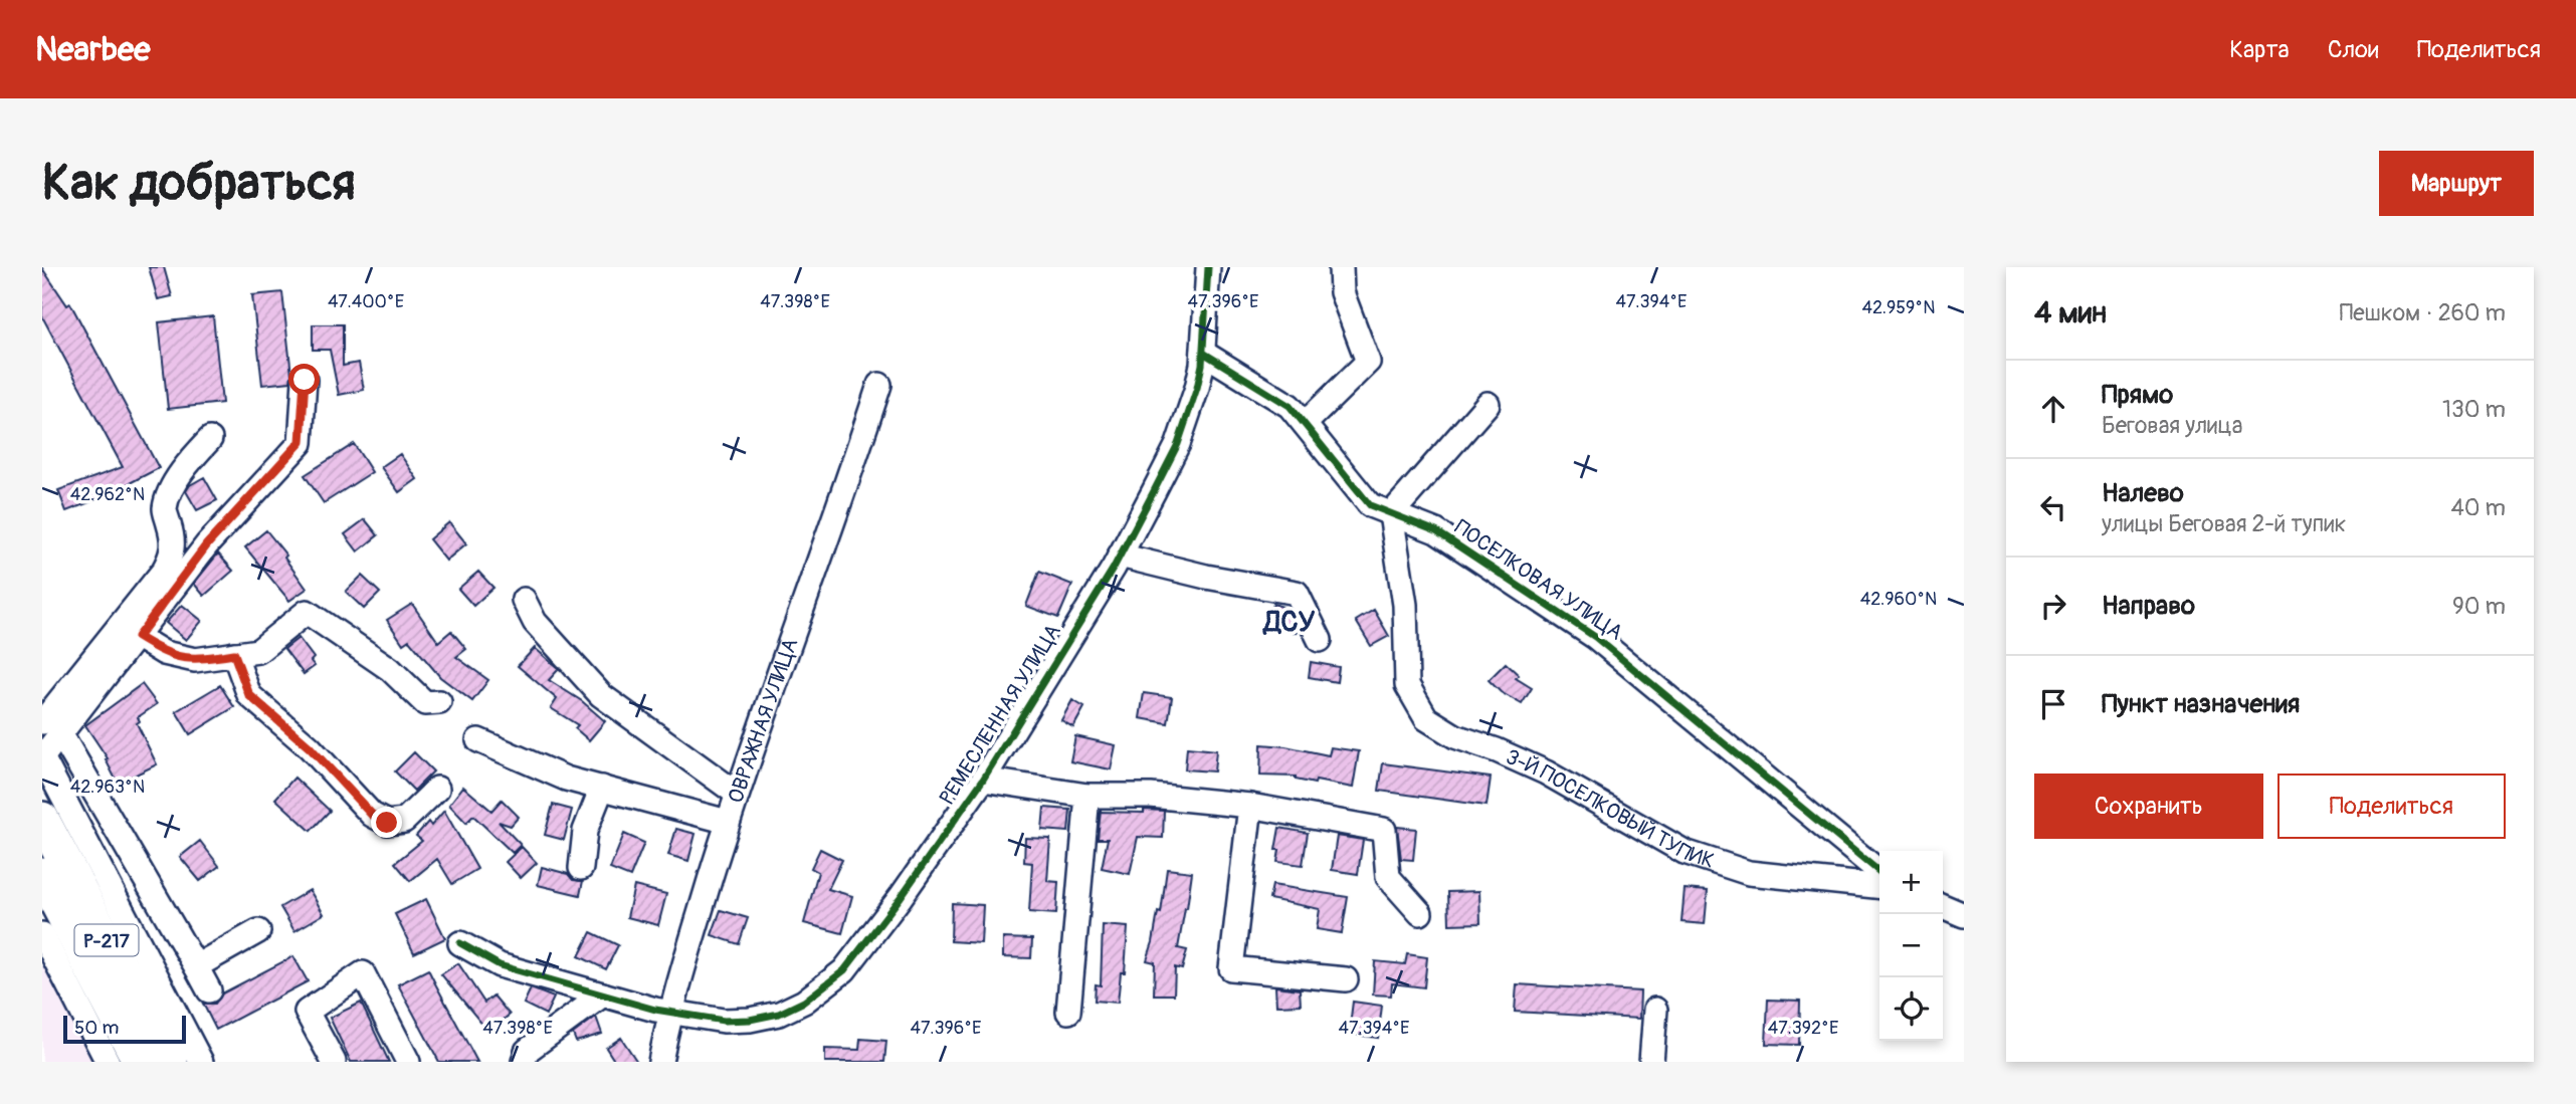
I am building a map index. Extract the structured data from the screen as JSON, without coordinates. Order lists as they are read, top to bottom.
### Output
{
  "streets": {
    "highway": ["Р-217"],
    "street": [
      "ПОСЕЛКОВАЯ УЛИЦА",
      "РЕМЕСЛЕННАЯ УЛИЦА",
      "ОВРАЖНАЯ УЛИЦА",
      "3-Й ПОСЕЛКОВЫЙ ТУПИК"
    ]
  },
  "crossings": [
    ["ПОСЕЛКОВАЯ УЛИЦА", "РЕМЕСЛЕННАЯ УЛИЦА"],
    ["ПОСЕЛКОВАЯ УЛИЦА", "3-Й ПОСЕЛКОВЫЙ ТУПИК"],
    ["РЕМЕСЛЕННАЯ УЛИЦА", "ОВРАЖНАЯ УЛИЦА"]
  ],
  "districts": ["ДСУ"],
  "scale_bar": "50 m",
  "page": {
    "header": "Nearbee",
    "nav": ["Карта", "Слои", "Поделиться"],
    "buttons": [
      "Маршрут",
      ["Сохранить", "Поделиться"]
    ],
    "title": "Как добраться",
    "heading": ["4 мин", "Пешком · 260 m"],
    "list": [
      ["Прямо", "Беговая улица", "130 m"],
      ["Налево", "улицы Беговая 2-й тупик", "40 m"],
      ["Направо", "90 m"],
      "Пункт назначения"
    ],
    "map_buttons": ["+", "−"],
    "scale": "50 m"
  },
  "coordinates": [
    "47.400°E",
    "47.398°E",
    "47.396°E",
    "47.394°E",
    "42.959°N",
    "42.962°N",
    "42.960°N",
    "42.963°N",
    "47.392°E"
  ]
}
